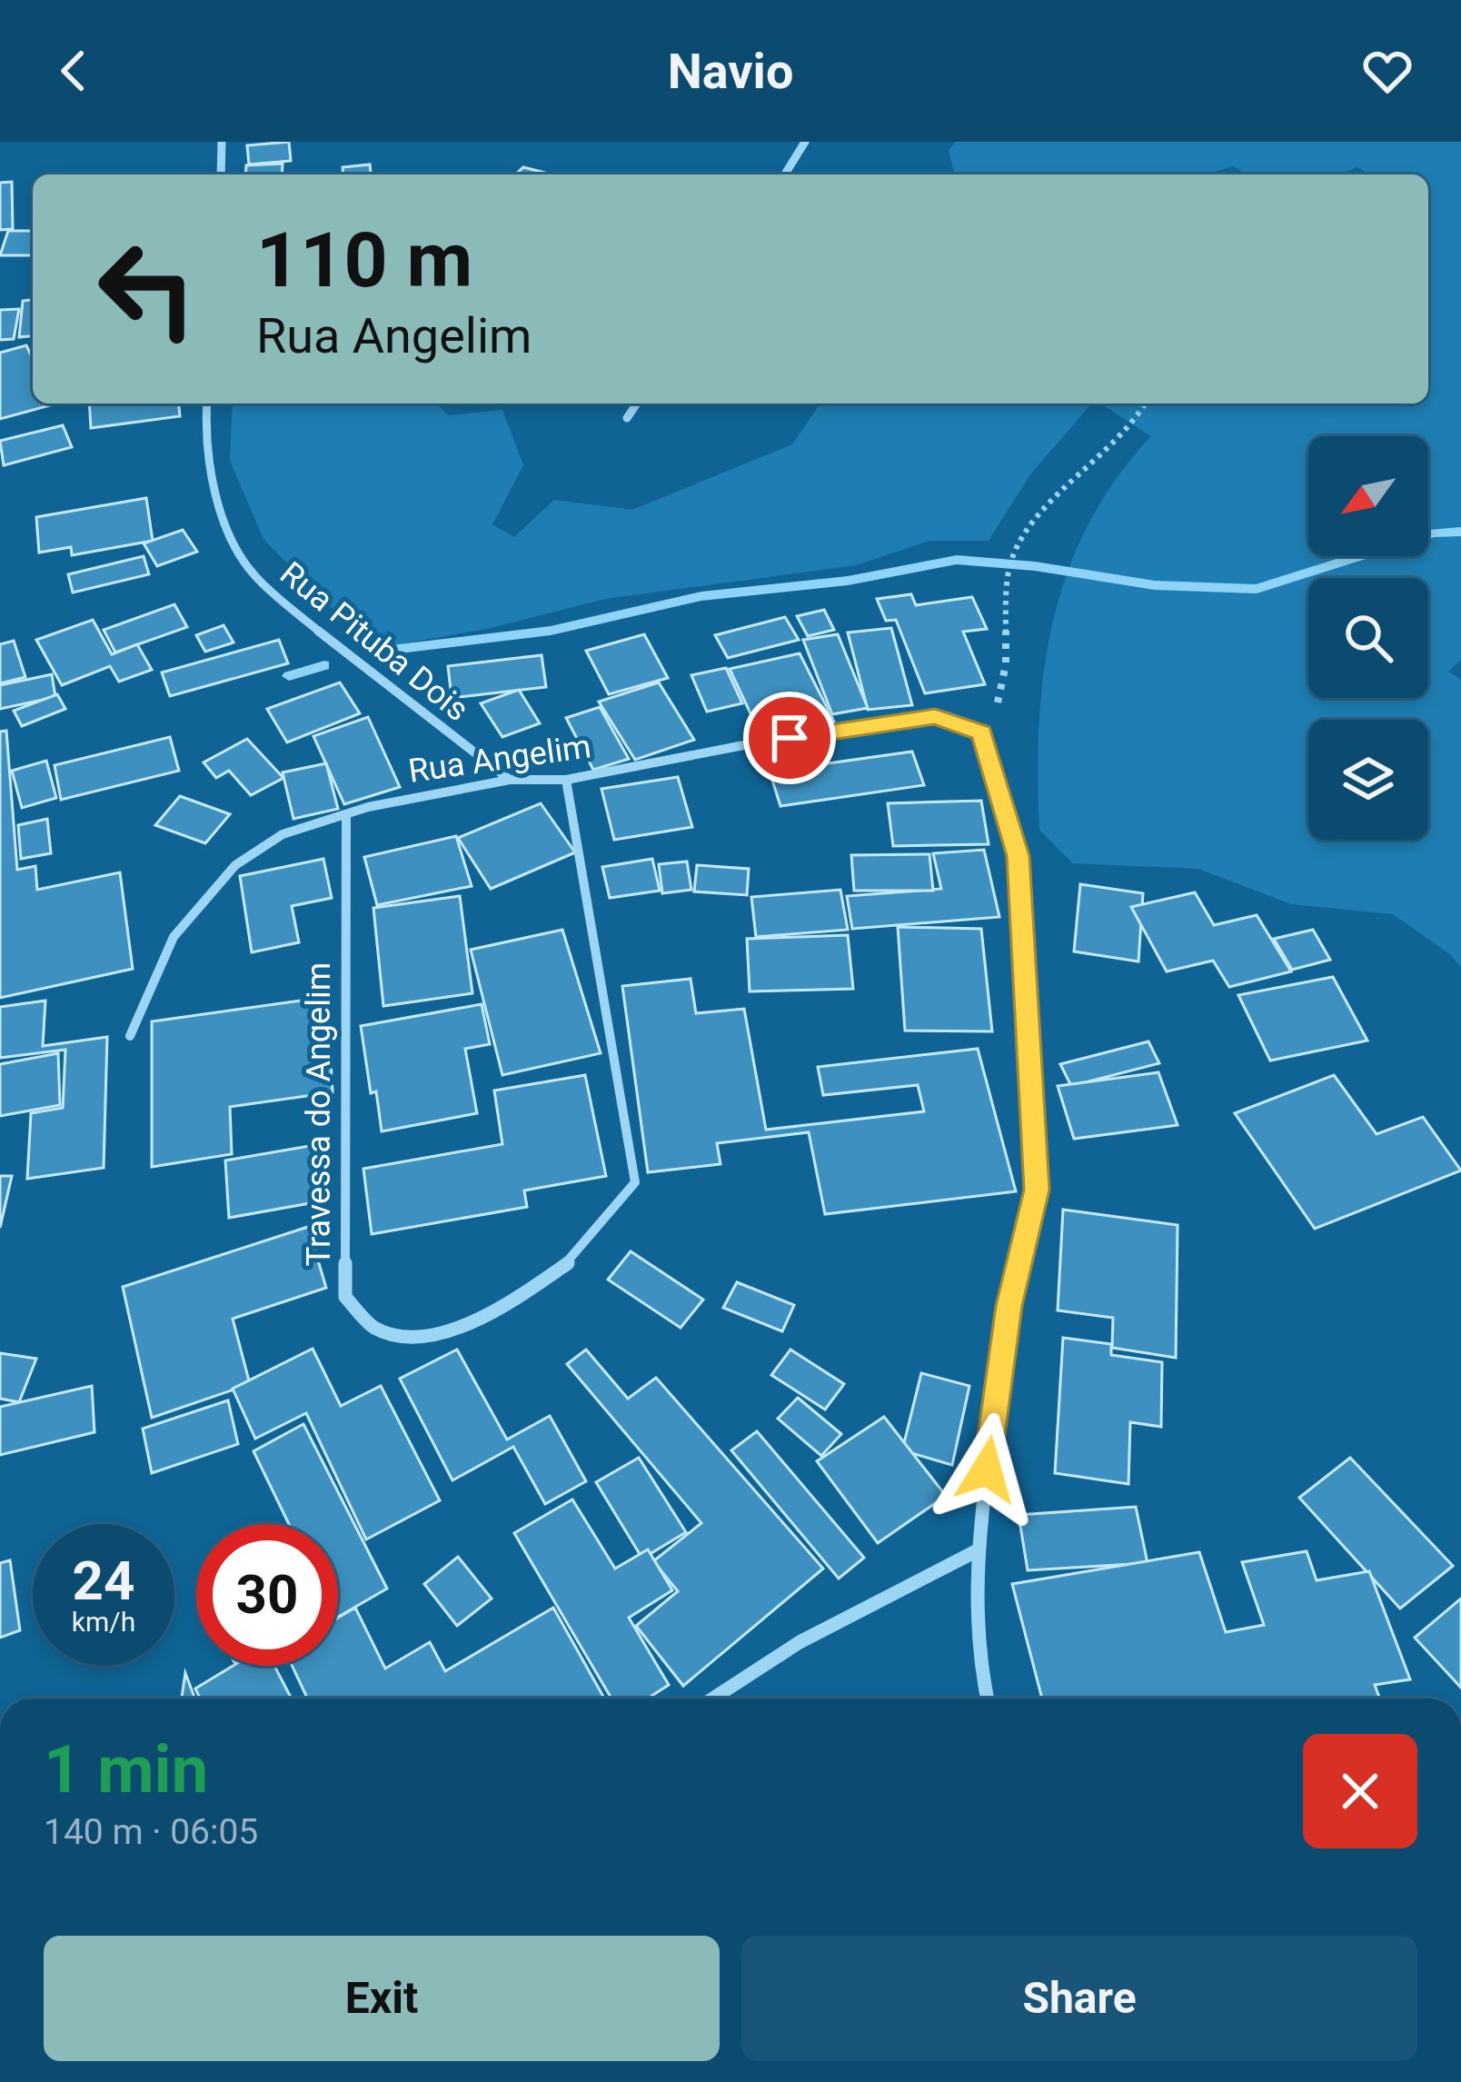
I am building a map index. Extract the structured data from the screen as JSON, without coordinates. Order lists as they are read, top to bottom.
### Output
{
  "streets": {
    "street": ["Rua Pituba Dois", "Rua Angelim", "Travessa do Angelim"]
  },
  "crossings": [
    ["Rua Pituba Dois", "Rua Angelim"],
    ["Rua Angelim", "Travessa do Angelim"]
  ],
  "north": "bottom left",
  "page": {
    "header": "Navio",
    "turn": ["110 m", "Rua Angelim"],
    "speed": "24 km/h",
    "limit": "30",
    "heading": ["1 min", "140 m · 06:05"],
    "buttons": ["Exit", "Share"]
  }
}
